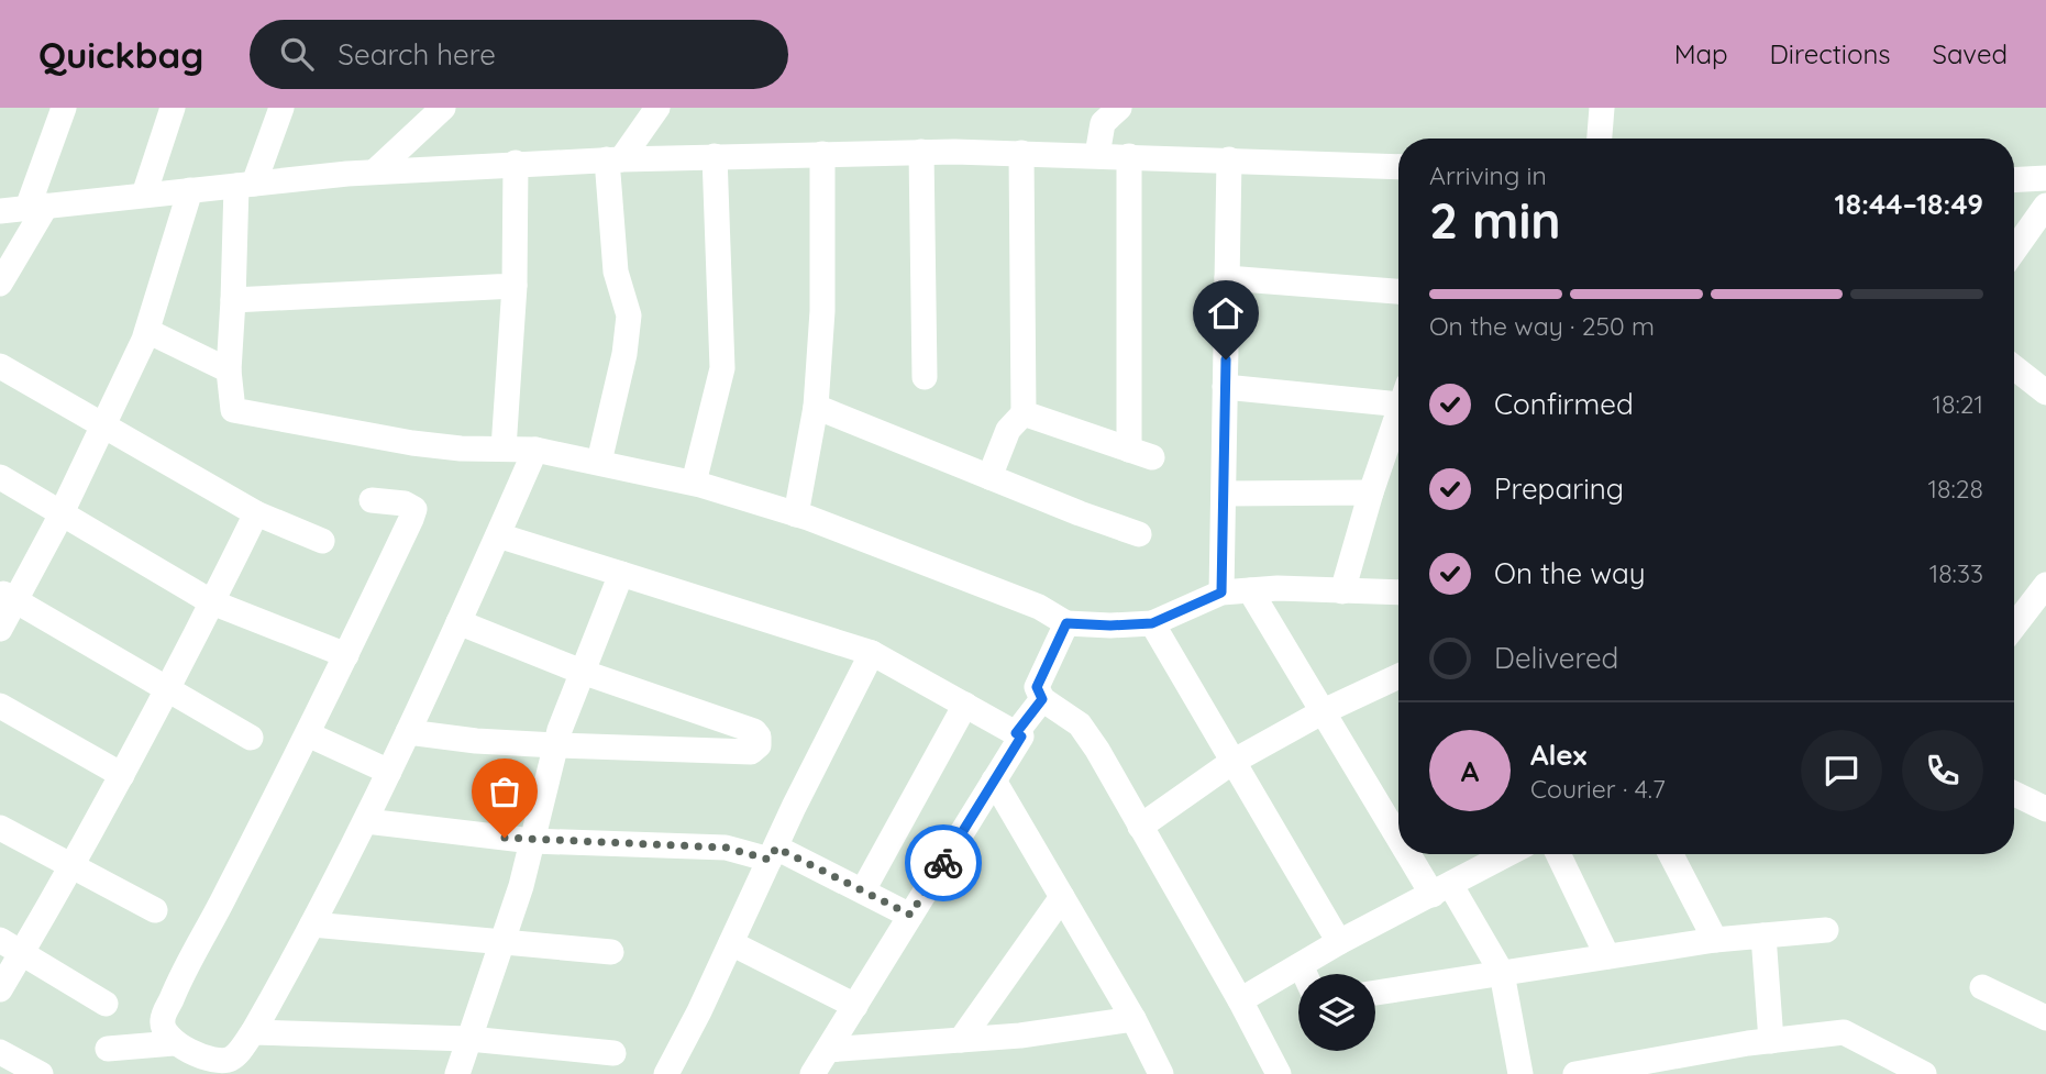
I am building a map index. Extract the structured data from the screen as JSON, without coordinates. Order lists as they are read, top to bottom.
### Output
{
  "page": {
    "header": "Quickbag",
    "search": "Search here",
    "nav": ["Map", "Directions", "Saved"],
    "heading": ["2 min", "Arriving in", "18:44–18:49"],
    "panel": ["Alex", "Courier · 4.7"],
    "bar": "On the way · 250 m",
    "list": [
      ["Confirmed", "18:21"],
      ["Preparing", "18:28"],
      ["On the way", "18:33"],
      "Delivered"
    ],
    "round": "A"
  }
}
